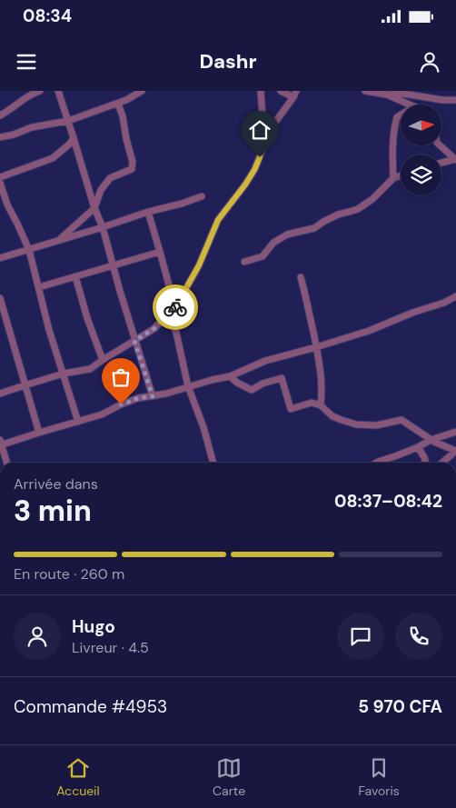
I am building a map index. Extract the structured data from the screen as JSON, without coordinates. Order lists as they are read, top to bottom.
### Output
{
  "north": "right",
  "page": {
    "status": "08:34",
    "header": "Dashr",
    "heading": ["3 min", "Arrivée dans", "08:37–08:42"],
    "panel": [
      "Hugo",
      "Livreur · 4.5",
      "Commande #4953",
      "5 970 CFA"
    ],
    "bar": "En route · 260 m",
    "tabs": ["Accueil", "Carte", "Favoris"]
  }
}
